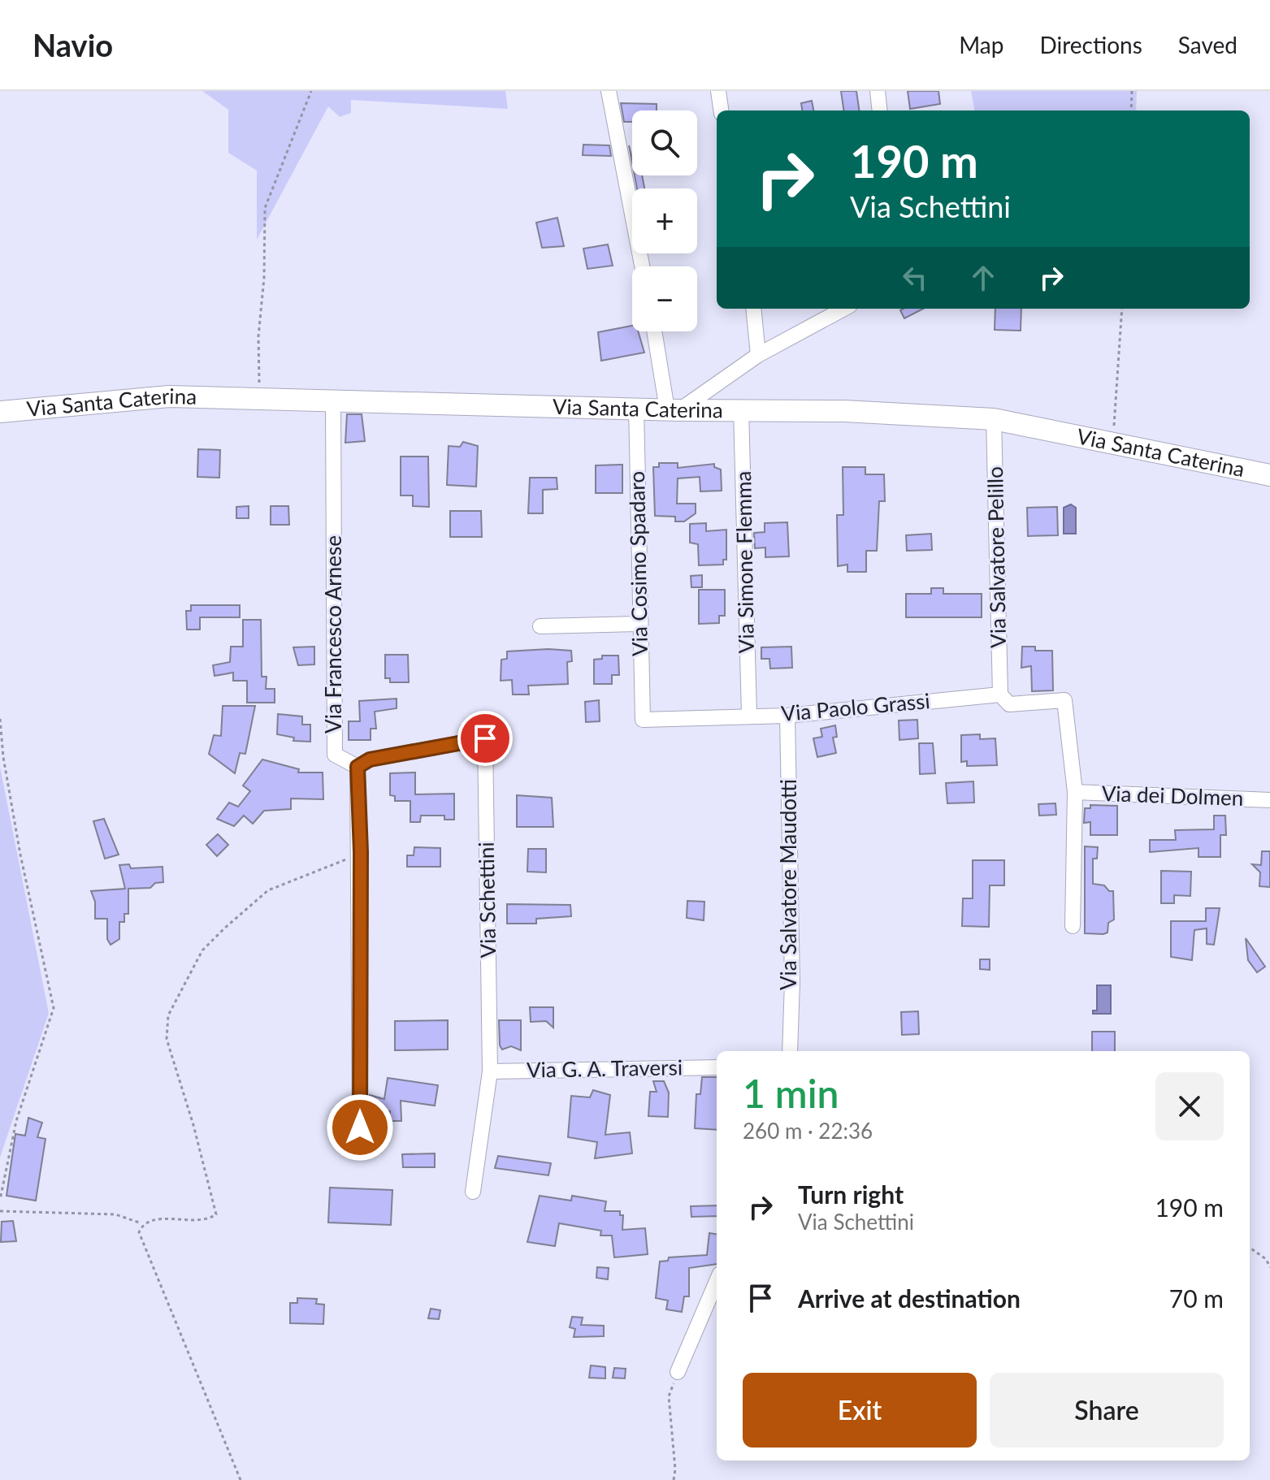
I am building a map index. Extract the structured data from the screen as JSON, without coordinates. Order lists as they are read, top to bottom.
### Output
{
  "streets": {
    "street": [
      "Via Santa Caterina",
      "Via Salvatore Pelillo",
      "Via Simone Flemma",
      "Via Cosimo Spadaro",
      "Via Francesco Arnese",
      "Via Paolo Grassi",
      "Via dei Dolmen",
      "Via Salvatore Maudotti",
      "Via Schettini",
      "Via G. A. Traversi"
    ]
  },
  "crossings": [
    ["Via Santa Caterina", "Via Salvatore Pelillo"],
    ["Via Santa Caterina", "Via Simone Flemma"],
    ["Via Santa Caterina", "Via Cosimo Spadaro"],
    ["Via Santa Caterina", "Via Francesco Arnese"],
    ["Via Salvatore Pelillo", "Via Paolo Grassi"],
    ["Via Simone Flemma", "Via Paolo Grassi"],
    ["Via Cosimo Spadaro", "Via Paolo Grassi"],
    ["Via Francesco Arnese", "Via Schettini"],
    ["Via Paolo Grassi", "Via dei Dolmen"],
    ["Via Paolo Grassi", "Via Salvatore Maudotti"],
    ["Via Schettini", "Via G. A. Traversi"]
  ],
  "page": {
    "header": "Navio",
    "nav": ["Map", "Directions", "Saved"],
    "map_buttons": ["+", "−"],
    "turn": ["190 m", "Via Schettini"],
    "heading": ["1 min", "260 m · 22:36"],
    "list": [
      {
        "name": "Turn right",
        "note": "Via Schettini",
        "value": "190 m"
      },
      {
        "name": "Arrive at destination",
        "value": "70 m"
      }
    ],
    "buttons": ["Exit", "Share"]
  }
}
